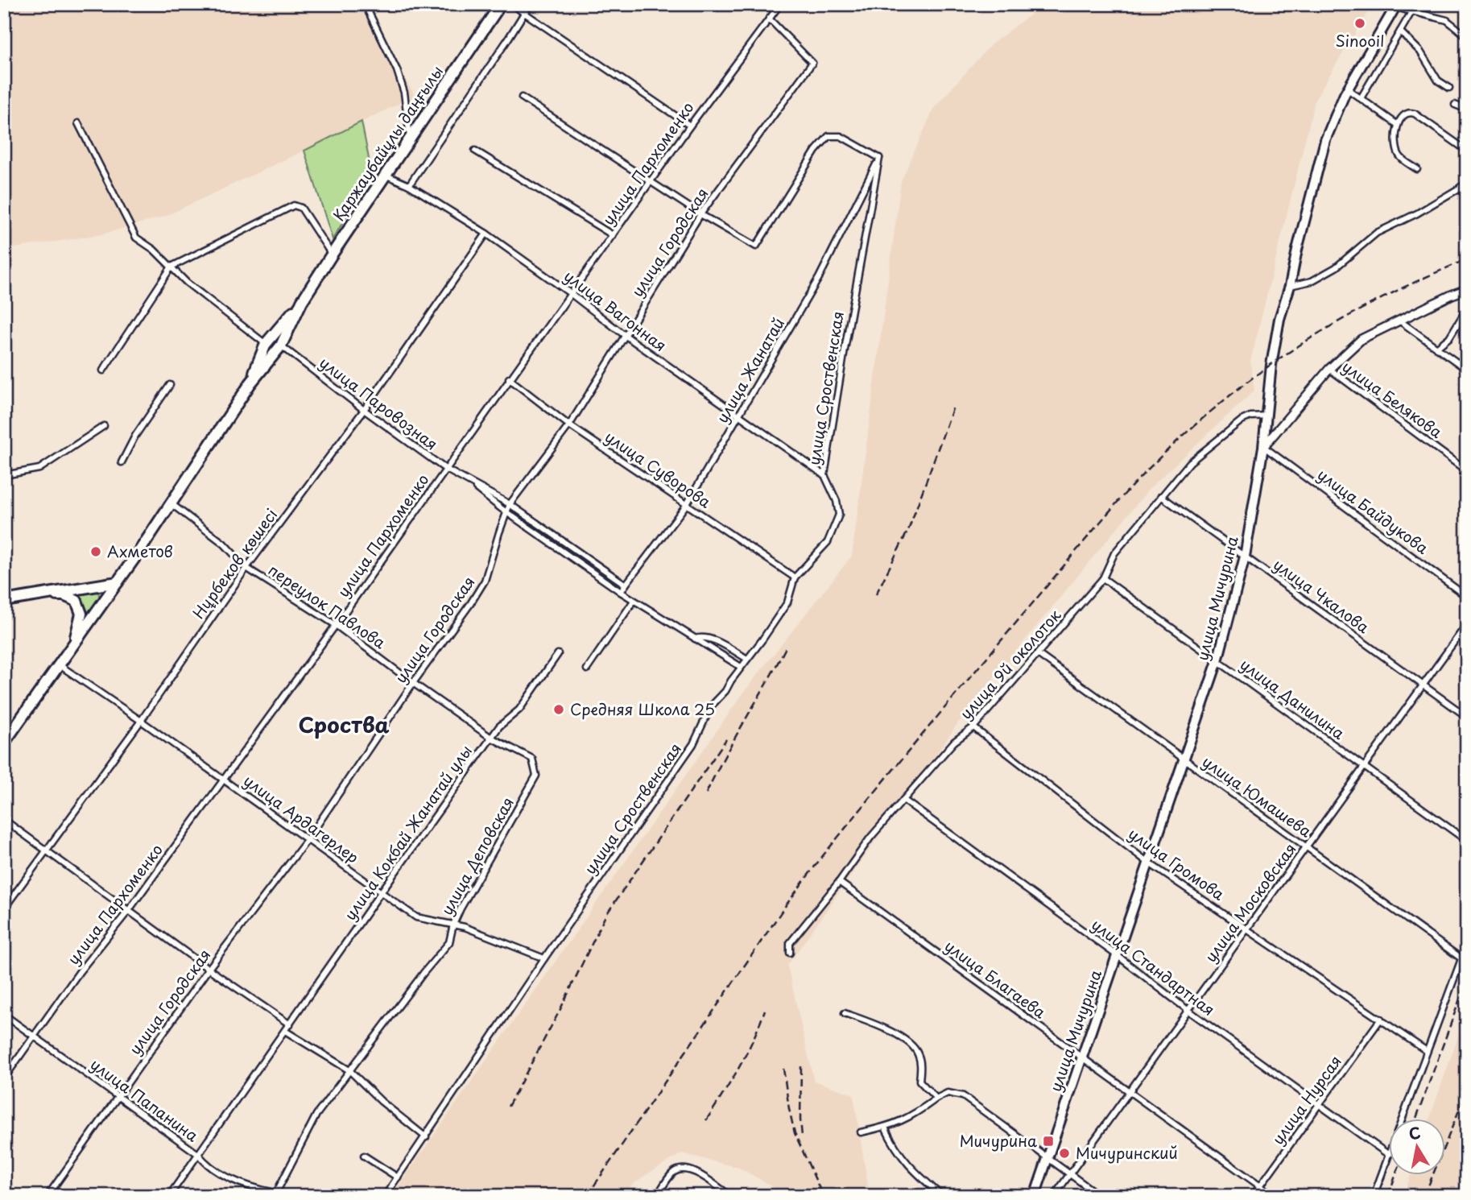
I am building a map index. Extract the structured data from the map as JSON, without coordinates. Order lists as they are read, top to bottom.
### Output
{
  "streets": {
    "highway": ["Қаржаубайұлы даңғылы"],
    "main road": ["улица Мичурина"],
    "street": [
      "улица Пархоменко",
      "улица Городская",
      "улица Вагонная",
      "улица Жанатай",
      "улица Сроственская",
      "улица Белякова",
      "улица Паровозная",
      "улица Суворова",
      "улица Байдукова",
      "Нұрбеков көшесі",
      "улица Чкалова",
      "переулок Павлова",
      "улица 9й околоток",
      "улица Данилина",
      "улица Юмашева",
      "улица Ардагерлер",
      "улица Кокбай Жанатай улы",
      "улица Деповская",
      "улица Громова",
      "улица Московская",
      "улица Стандартная",
      "улица Благаева",
      "улица Папанина",
      "улица Нурсая"
    ]
  },
  "crossings": [
    ["Қаржаубайұлы даңғылы", "улица Вагонная"],
    ["Қаржаубайұлы даңғылы", "улица Паровозная"],
    ["Қаржаубайұлы даңғылы", "переулок Павлова"],
    ["улица Пархоменко", "улица Городская"],
    ["улица Пархоменко", "улица Вагонная"],
    ["улица Пархоменко", "улица Паровозная"],
    ["улица Пархоменко", "улица Суворова"],
    ["улица Пархоменко", "переулок Павлова"],
    ["улица Пархоменко", "улица Ардагерлер"],
    ["улица Пархоменко", "улица Папанина"],
    ["улица Городская", "улица Вагонная"],
    ["улица Городская", "улица Паровозная"],
    ["улица Городская", "улица Суворова"],
    ["улица Городская", "переулок Павлова"],
    ["улица Городская", "улица Ардагерлер"],
    ["улица Городская", "улица Папанина"],
    ["улица Вагонная", "улица Жанатай"],
    ["улица Вагонная", "улица Сроственская"],
    ["улица Вагонная", "Нұрбеков көшесі"],
    ["улица Жанатай", "улица Сроственская"],
    ["улица Жанатай", "улица Паровозная"],
    ["улица Жанатай", "улица Суворова"],
    ["улица Сроственская", "улица Паровозная"],
    ["улица Сроственская", "улица Суворова"],
    ["улица Сроственская", "улица Ардагерлер"],
    ["улица Паровозная", "Нұрбеков көшесі"],
    ["улица Байдукова", "улица Мичурина"],
    ["Нұрбеков көшесі", "переулок Павлова"],
    ["Нұрбеков көшесі", "улица Ардагерлер"],
    ["улица Чкалова", "улица Мичурина"],
    ["улица Чкалова", "улица 9й околоток"],
    ["улица Чкалова", "улица Московская"],
    ["улица Мичурина", "улица 9й околоток"],
    ["улица Мичурина", "улица Данилина"],
    ["улица Мичурина", "улица Юмашева"],
    ["улица Мичурина", "улица Громова"],
    ["улица Мичурина", "улица Стандартная"],
    ["улица Мичурина", "улица Благаева"],
    ["переулок Павлова", "улица Кокбай Жанатай улы"],
    ["переулок Павлова", "улица Деповская"],
    ["улица 9й околоток", "улица Данилина"],
    ["улица 9й околоток", "улица Юмашева"],
    ["улица 9й околоток", "улица Громова"],
    ["улица 9й околоток", "улица Стандартная"],
    ["улица 9й околоток", "улица Благаева"],
    ["улица Данилина", "улица Московская"],
    ["улица Юмашева", "улица Московская"],
    ["улица Ардагерлер", "улица Кокбай Жанатай улы"],
    ["улица Ардагерлер", "улица Деповская"],
    ["улица Кокбай Жанатай улы", "улица Папанина"],
    ["улица Деповская", "улица Папанина"],
    ["улица Громова", "улица Московская"],
    ["улица Громова", "улица Нурсая"],
    ["улица Московская", "улица Стандартная"],
    ["улица Московская", "улица Благаева"],
    ["улица Стандартная", "улица Нурсая"],
    ["улица Благаева", "улица Нурсая"]
  ],
  "districts": ["Сроства"],
  "places": {
    "other": [
      "Sinooil",
      "Ахметов",
      "Средняя Школа 25",
      "Мичуринский"
    ],
    "transit": ["Мичурина"]
  },
  "north": "top"
}
